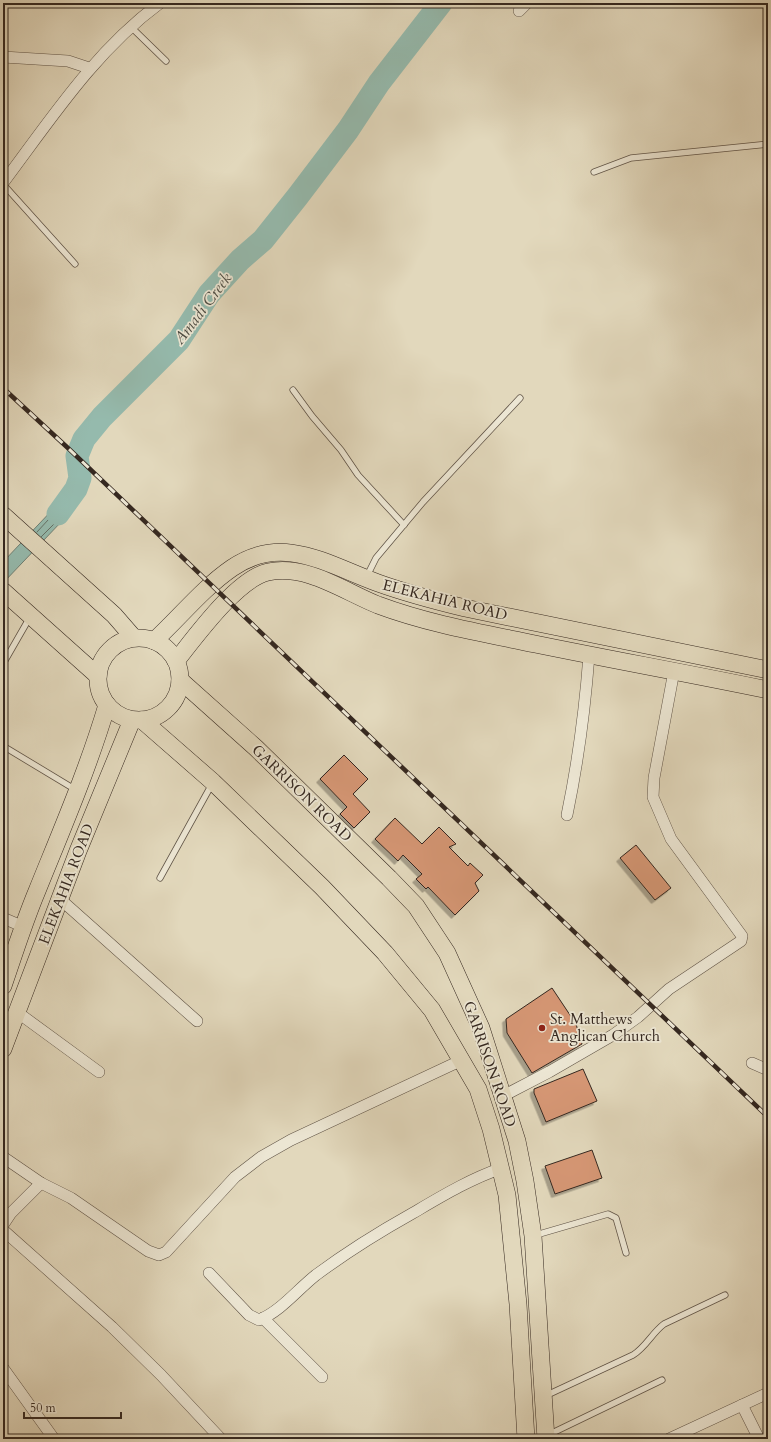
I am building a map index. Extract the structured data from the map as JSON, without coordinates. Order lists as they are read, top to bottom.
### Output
{
  "streets": {
    "main road": ["ELEKAHIA ROAD", "GARRISON ROAD"]
  },
  "crossings": [
    ["ELEKAHIA ROAD", "GARRISON ROAD"]
  ],
  "water": ["Amadi Creek"],
  "places": ["St. Matthews Anglican Church"],
  "scale_bar": "50 m"
}
